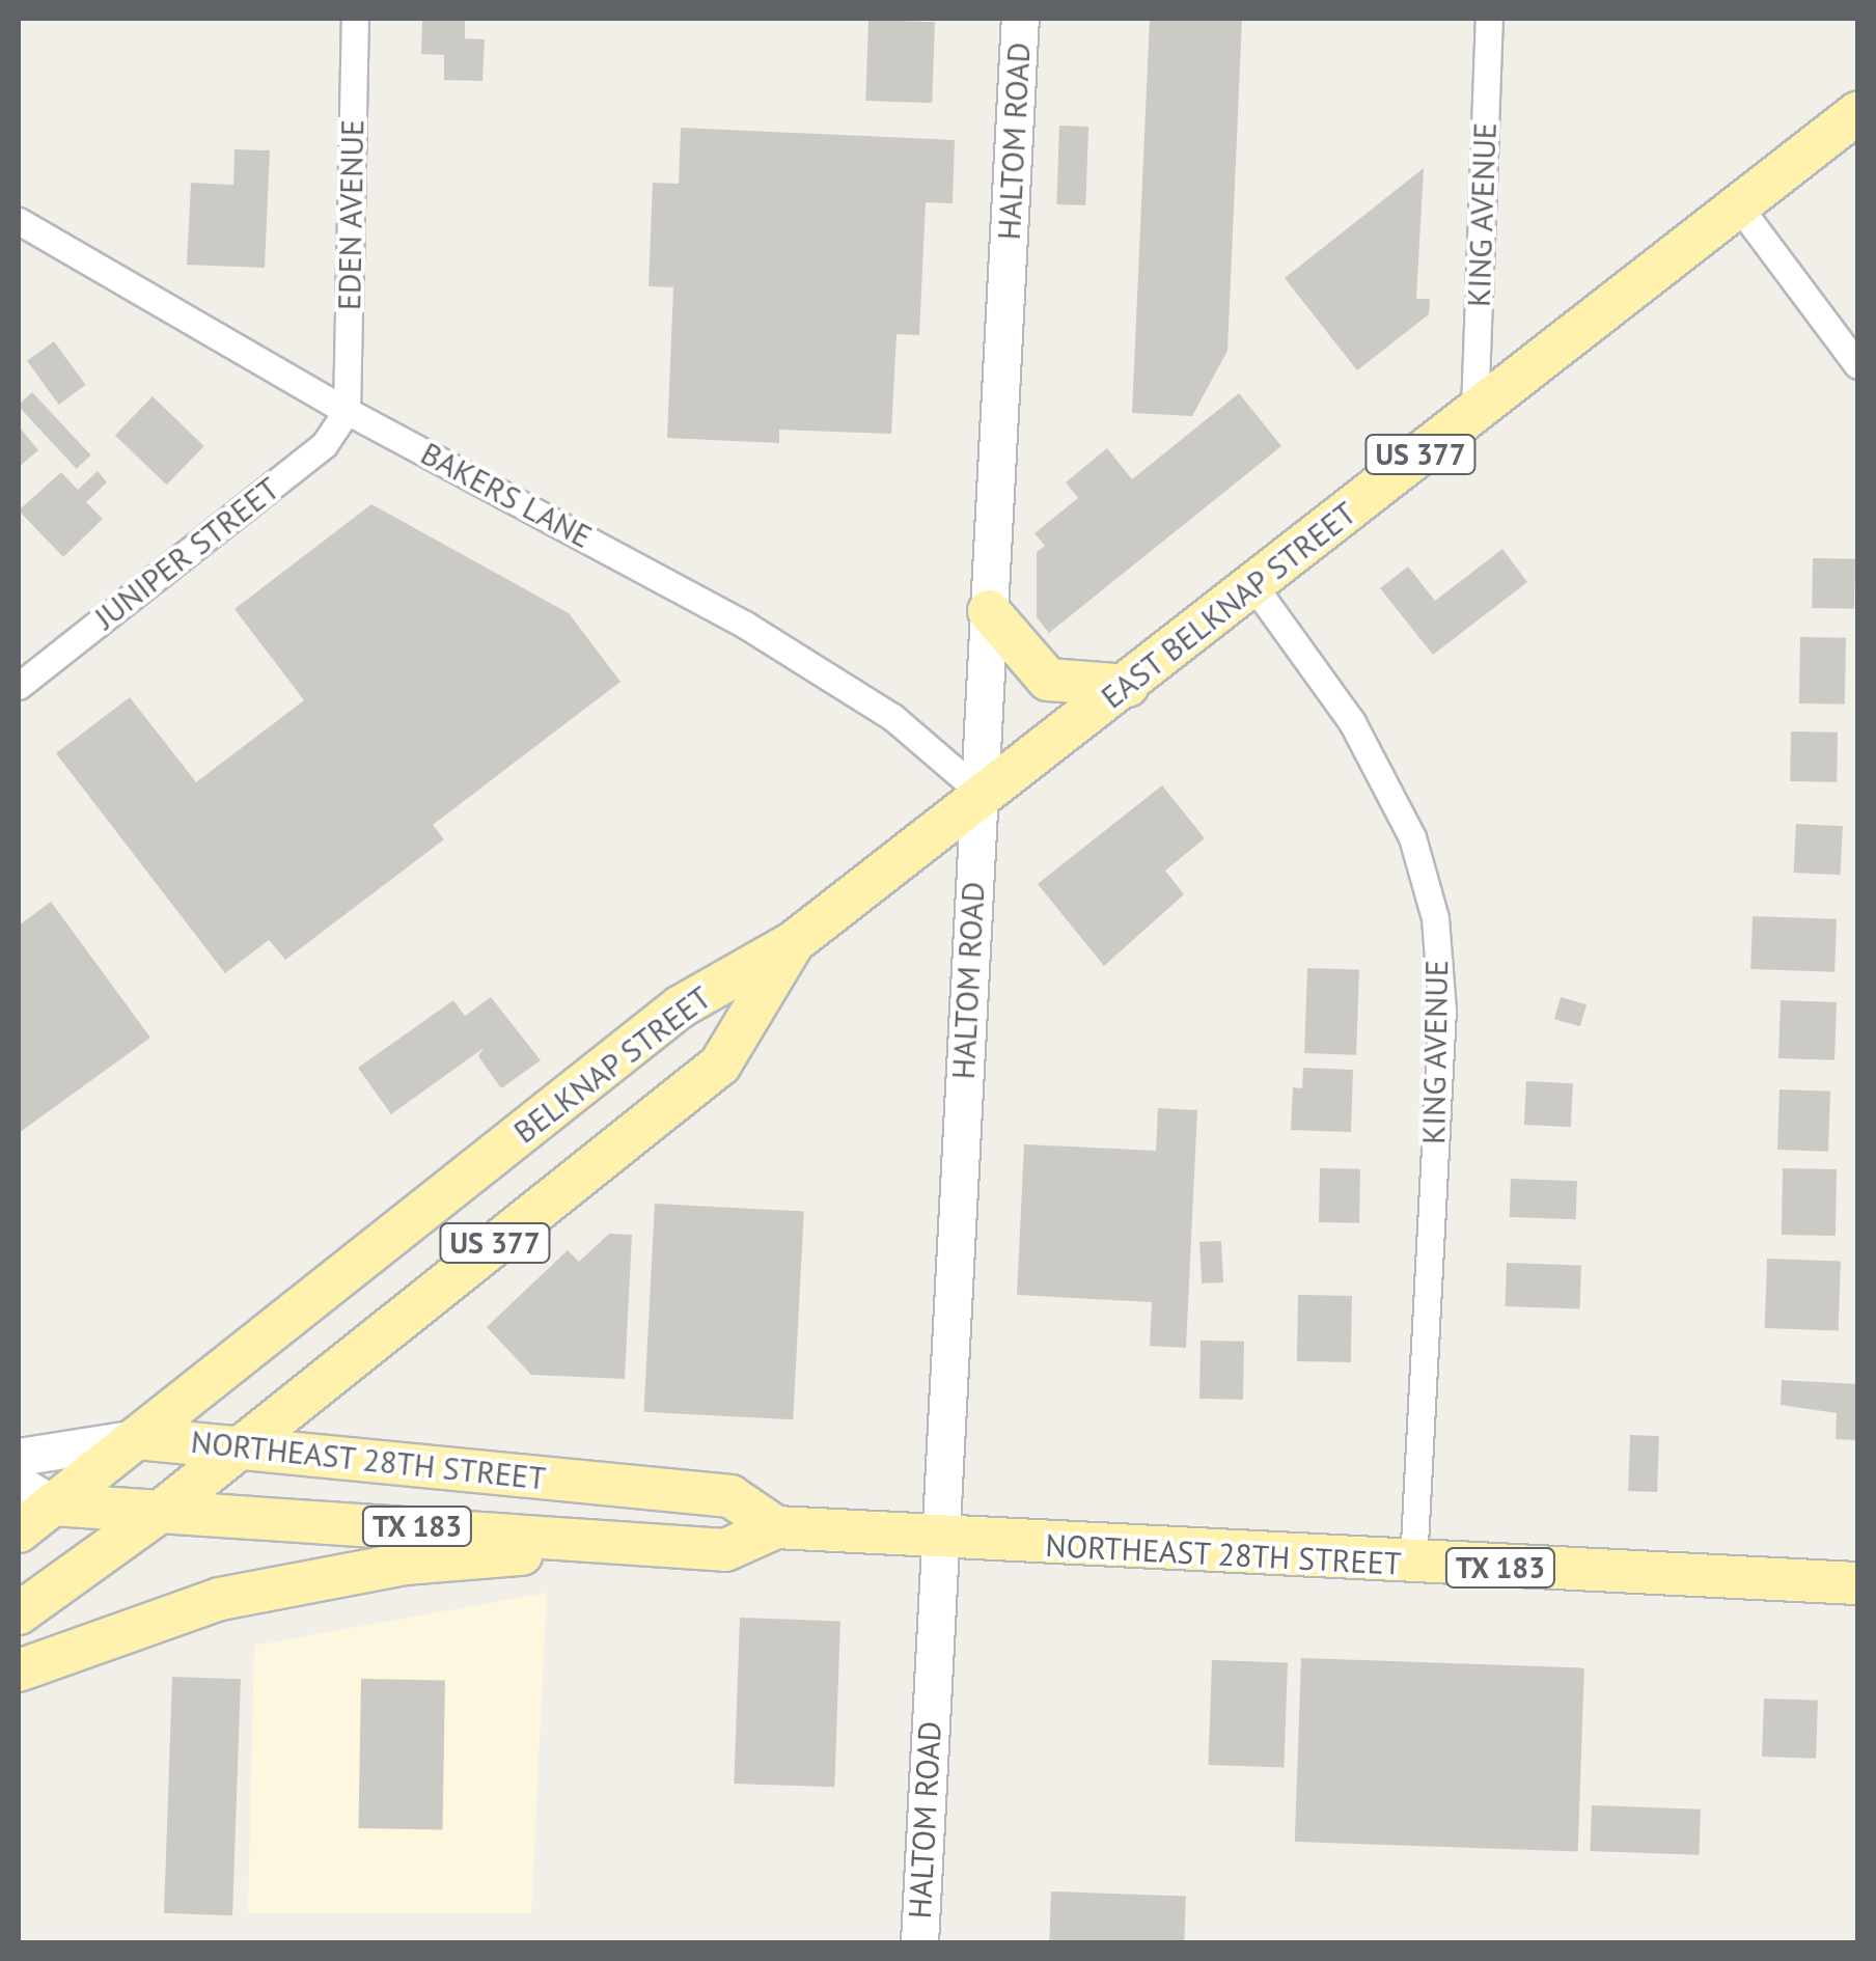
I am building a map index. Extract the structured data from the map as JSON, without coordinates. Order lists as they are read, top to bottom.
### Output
{
  "streets": {
    "main road": [
      "HALTOM ROAD",
      "US 377",
      "EAST BELKNAP STREET",
      "BELKNAP STREET",
      "NORTHEAST 28TH STREET",
      "TX 183"
    ],
    "street": [
      "EDEN AVENUE",
      "KING AVENUE",
      "BAKERS LANE",
      "JUNIPER STREET"
    ]
  },
  "crossings": [
    ["HALTOM ROAD", "BAKERS LANE"],
    ["HALTOM ROAD", "EAST BELKNAP STREET"],
    ["HALTOM ROAD", "NORTHEAST 28TH STREET"],
    ["EDEN AVENUE", "BAKERS LANE"],
    ["EDEN AVENUE", "JUNIPER STREET"],
    ["KING AVENUE", "EAST BELKNAP STREET"],
    ["KING AVENUE", "NORTHEAST 28TH STREET"],
    ["BAKERS LANE", "JUNIPER STREET"],
    ["BAKERS LANE", "EAST BELKNAP STREET"],
    ["EAST BELKNAP STREET", "BELKNAP STREET"],
    ["BELKNAP STREET", "NORTHEAST 28TH STREET"],
    ["BELKNAP STREET", "TX 183"],
    ["NORTHEAST 28TH STREET", "TX 183"]
  ]
}
